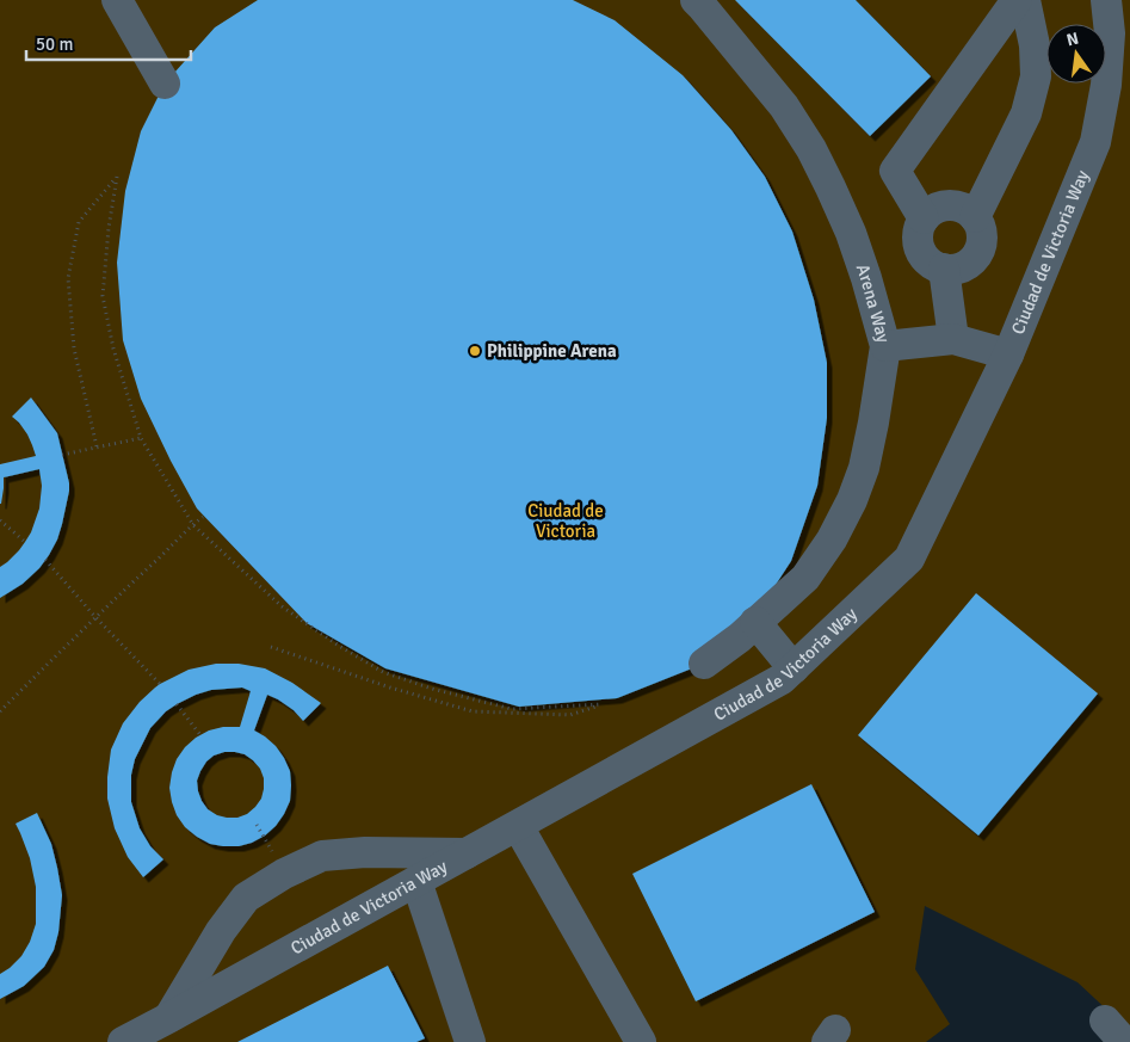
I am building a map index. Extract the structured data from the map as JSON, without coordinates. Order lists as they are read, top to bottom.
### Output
{
  "streets": {
    "street": ["Ciudad de Victoria Way", "Arena Way"]
  },
  "parks": ["Ciudad de Victoria"],
  "places": ["Philippine Arena"],
  "scale_bar": "50 m",
  "north": "top"
}
